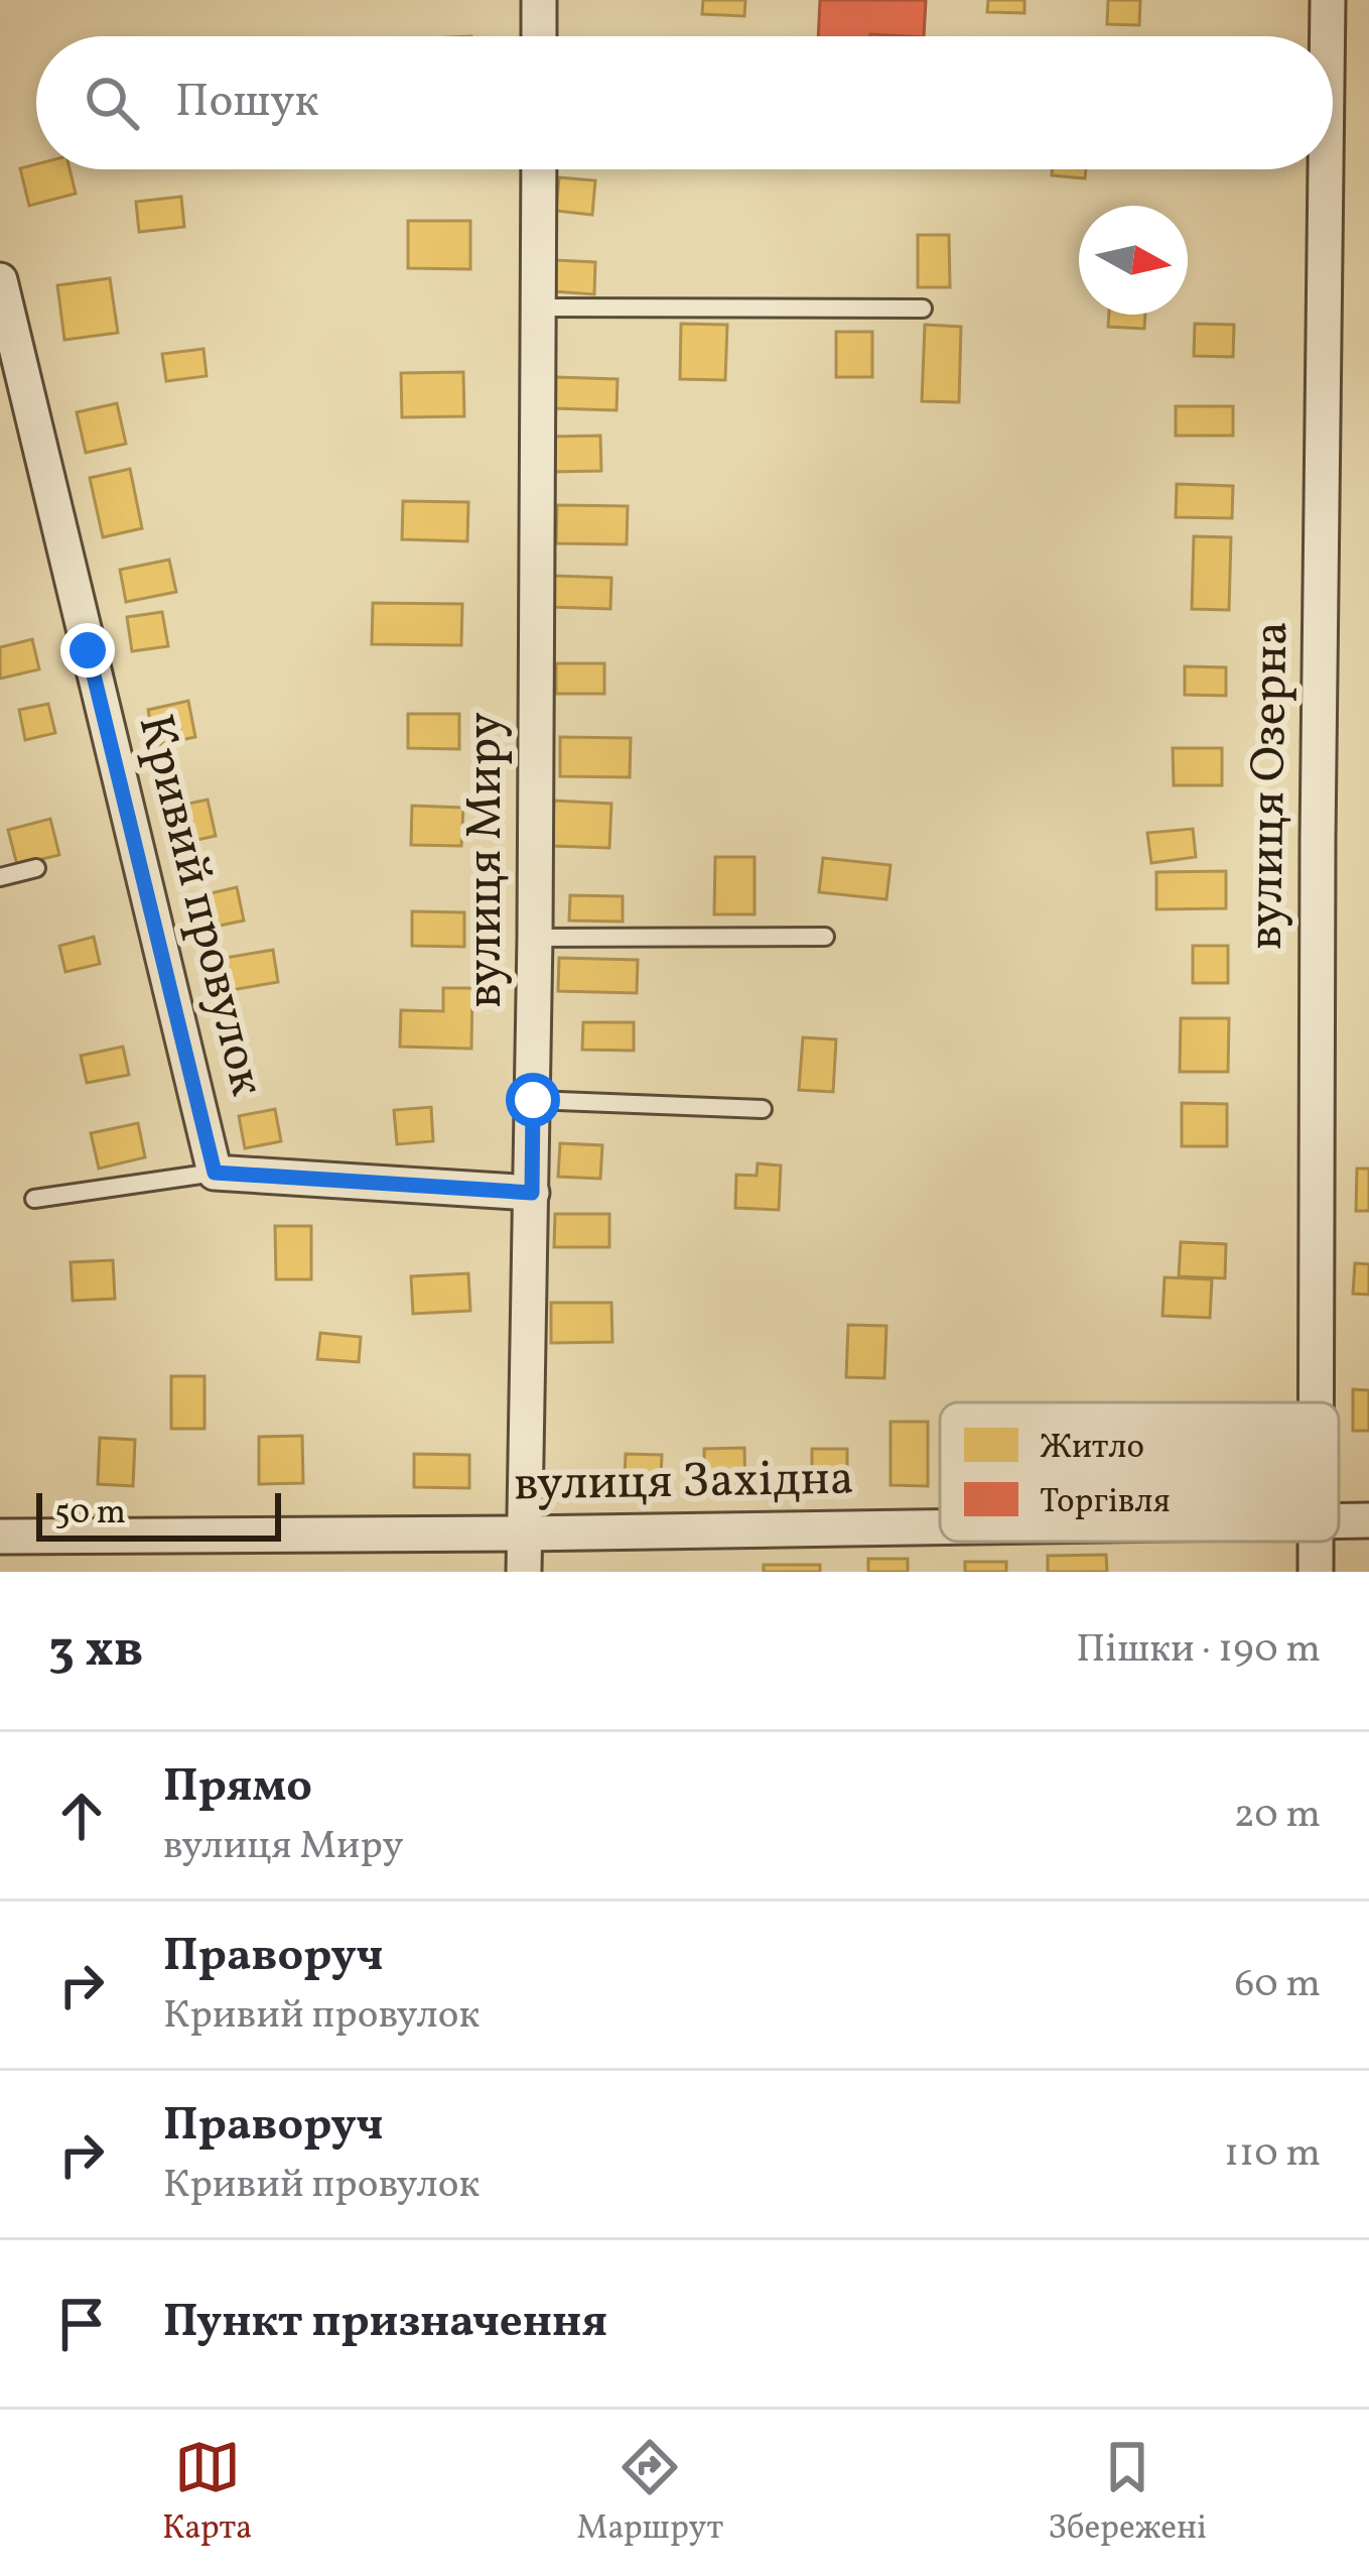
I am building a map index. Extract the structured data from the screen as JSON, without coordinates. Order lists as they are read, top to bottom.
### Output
{
  "streets": {
    "street": [
      "вулиця Озерна",
      "вулиця Миру",
      "Кривий провулок",
      "вулиця Західна"
    ]
  },
  "crossings": [
    ["вулиця Миру", "Кривий провулок"],
    ["вулиця Миру", "вулиця Західна"]
  ],
  "legend": ["Житло", "Торгівля"],
  "scale_bar": "50 m",
  "north": "right",
  "page": {
    "search": "Пошук",
    "scale": "50 m",
    "heading": ["3 хв", "Пішки · 190 m"],
    "list": [
      ["Прямо", "вулиця Миру", "20 m"],
      ["Праворуч", "Кривий провулок", "60 m"],
      ["Праворуч", "Кривий провулок", "110 m"],
      "Пункт призначення"
    ],
    "nav": ["Карта", "Маршрут", "Збережені"]
  }
}
